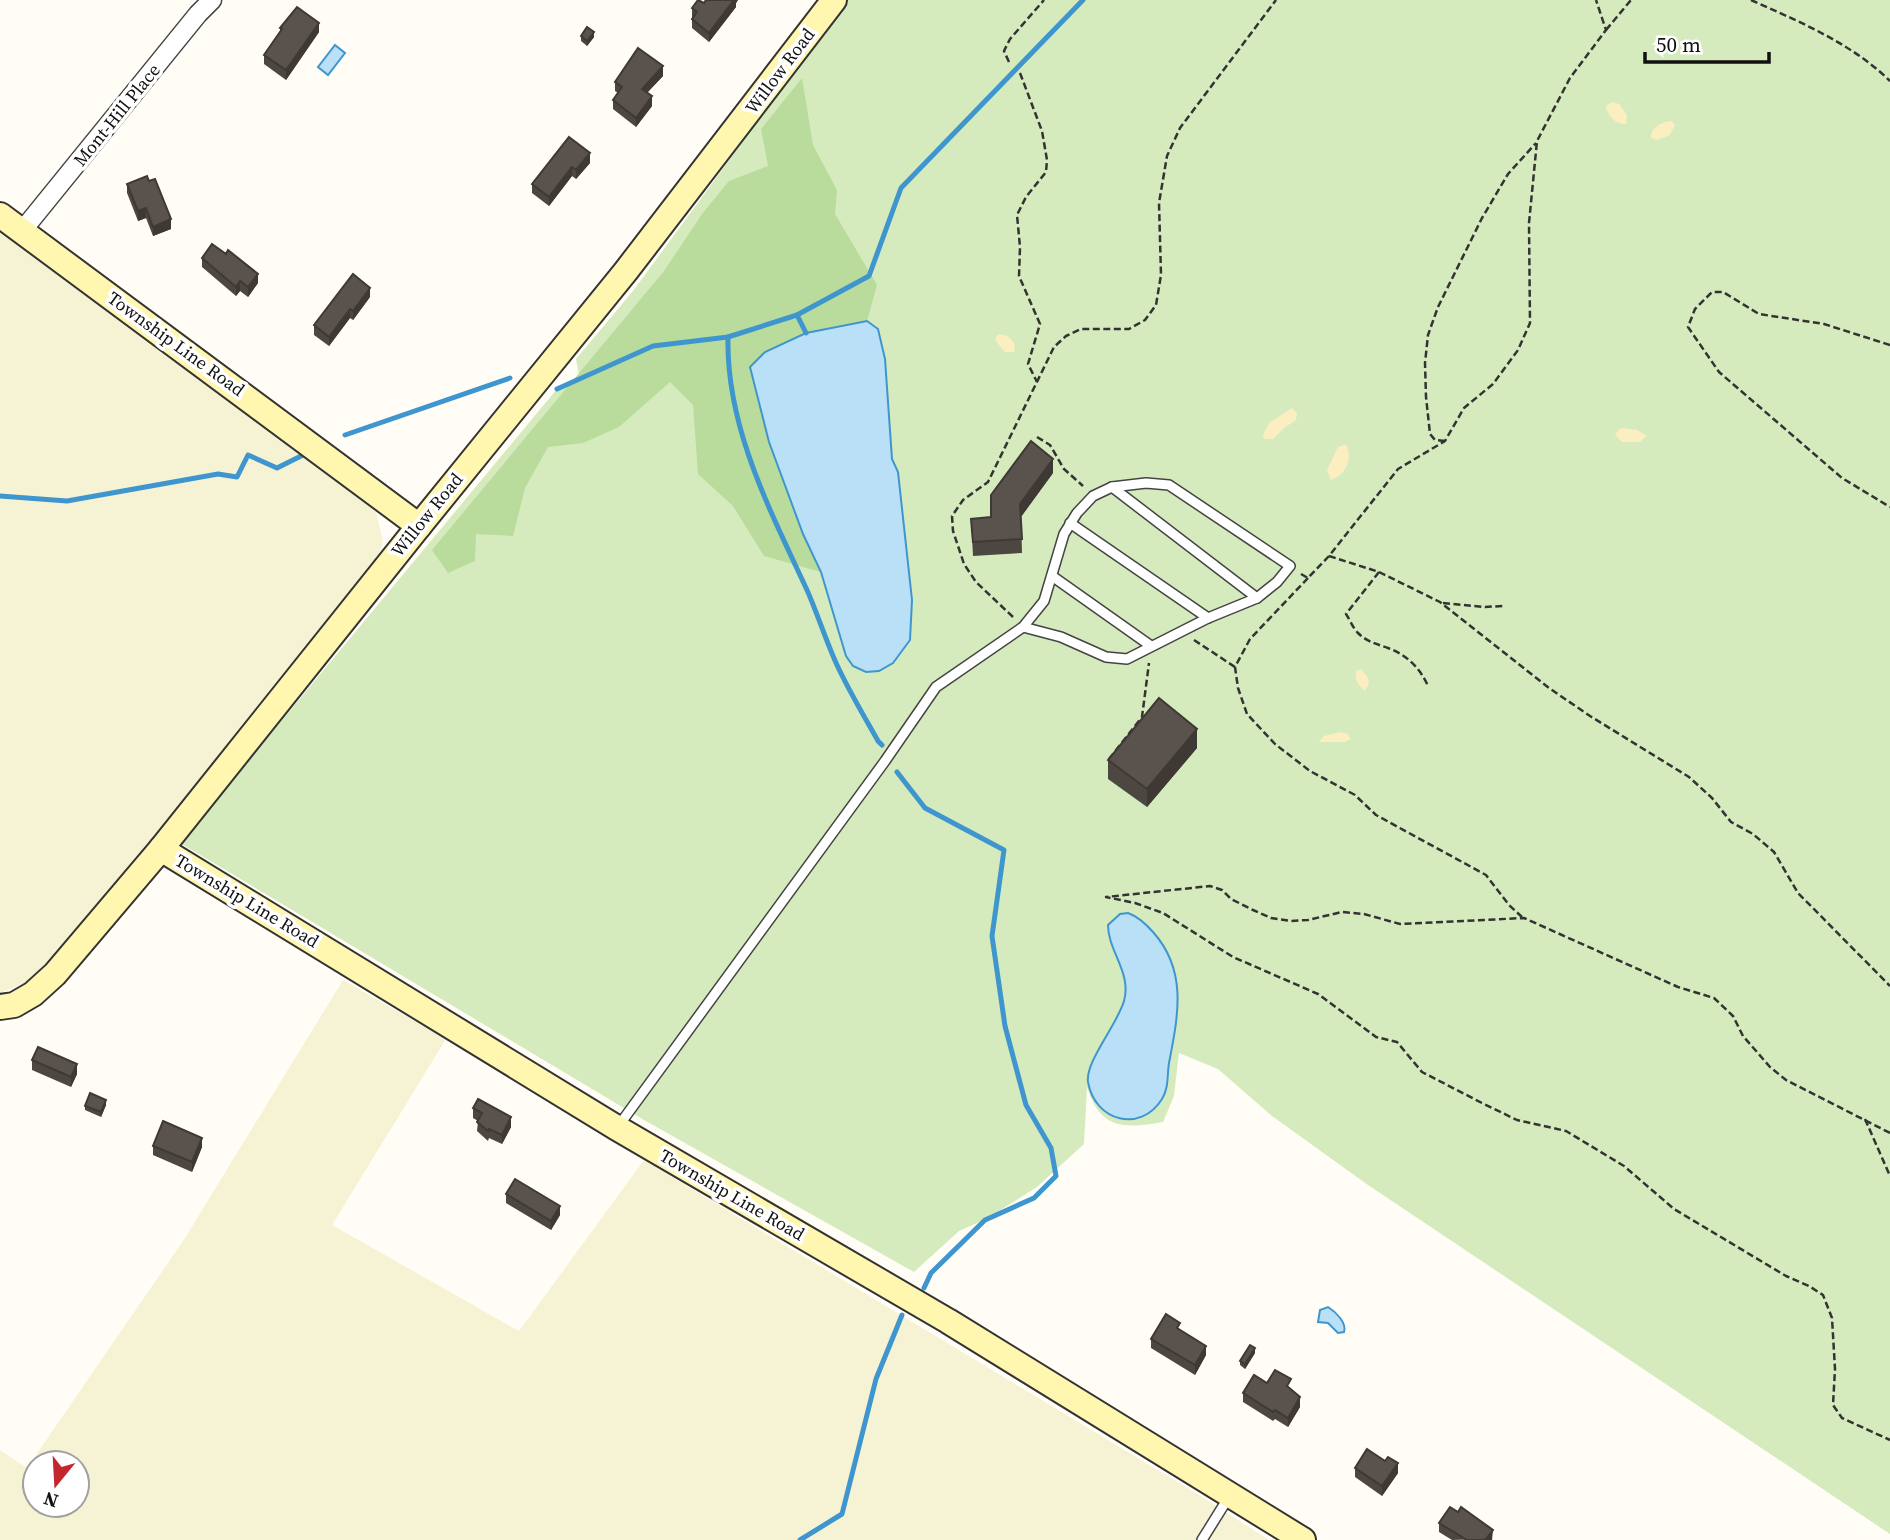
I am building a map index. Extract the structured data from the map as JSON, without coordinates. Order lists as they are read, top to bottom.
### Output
{
  "streets": {
    "street": ["Willow Road", "Mont-Hill Place", "Township Line Road"]
  },
  "crossings": [
    ["Willow Road", "Township Line Road"],
    ["Mont-Hill Place", "Township Line Road"]
  ],
  "scale_bar": "50 m",
  "north": "bottom"
}
